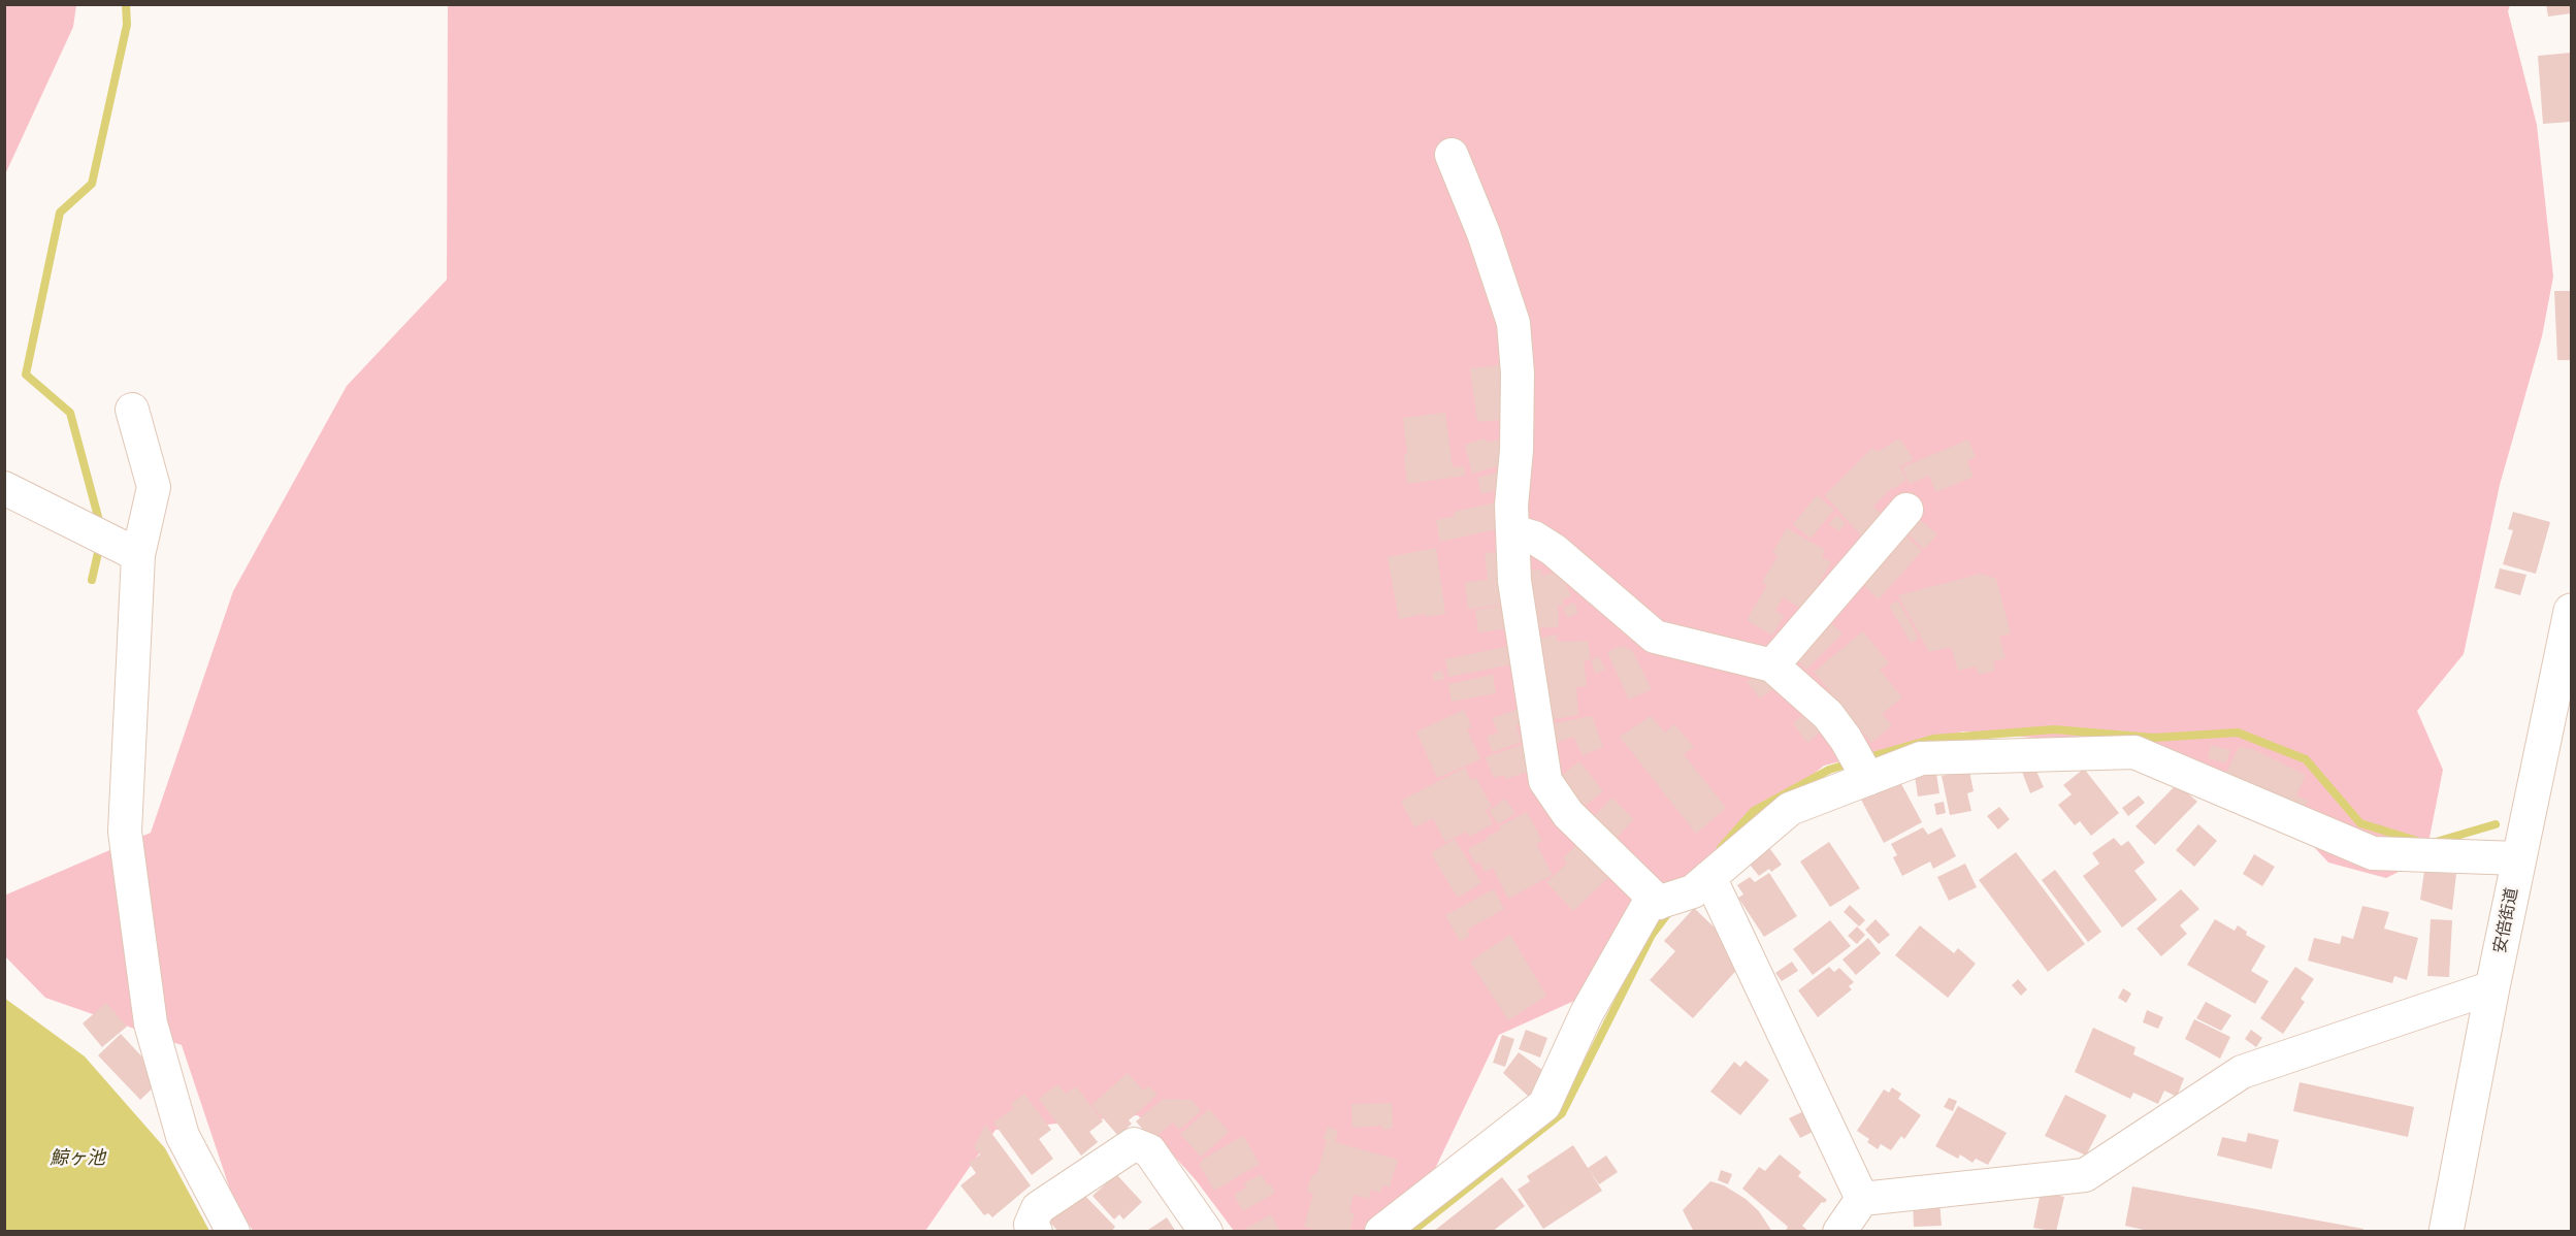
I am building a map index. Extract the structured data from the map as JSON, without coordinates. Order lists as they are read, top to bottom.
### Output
{
  "streets": {
    "main road": ["安倍街道"]
  },
  "water": ["鯨ヶ池"]
}
